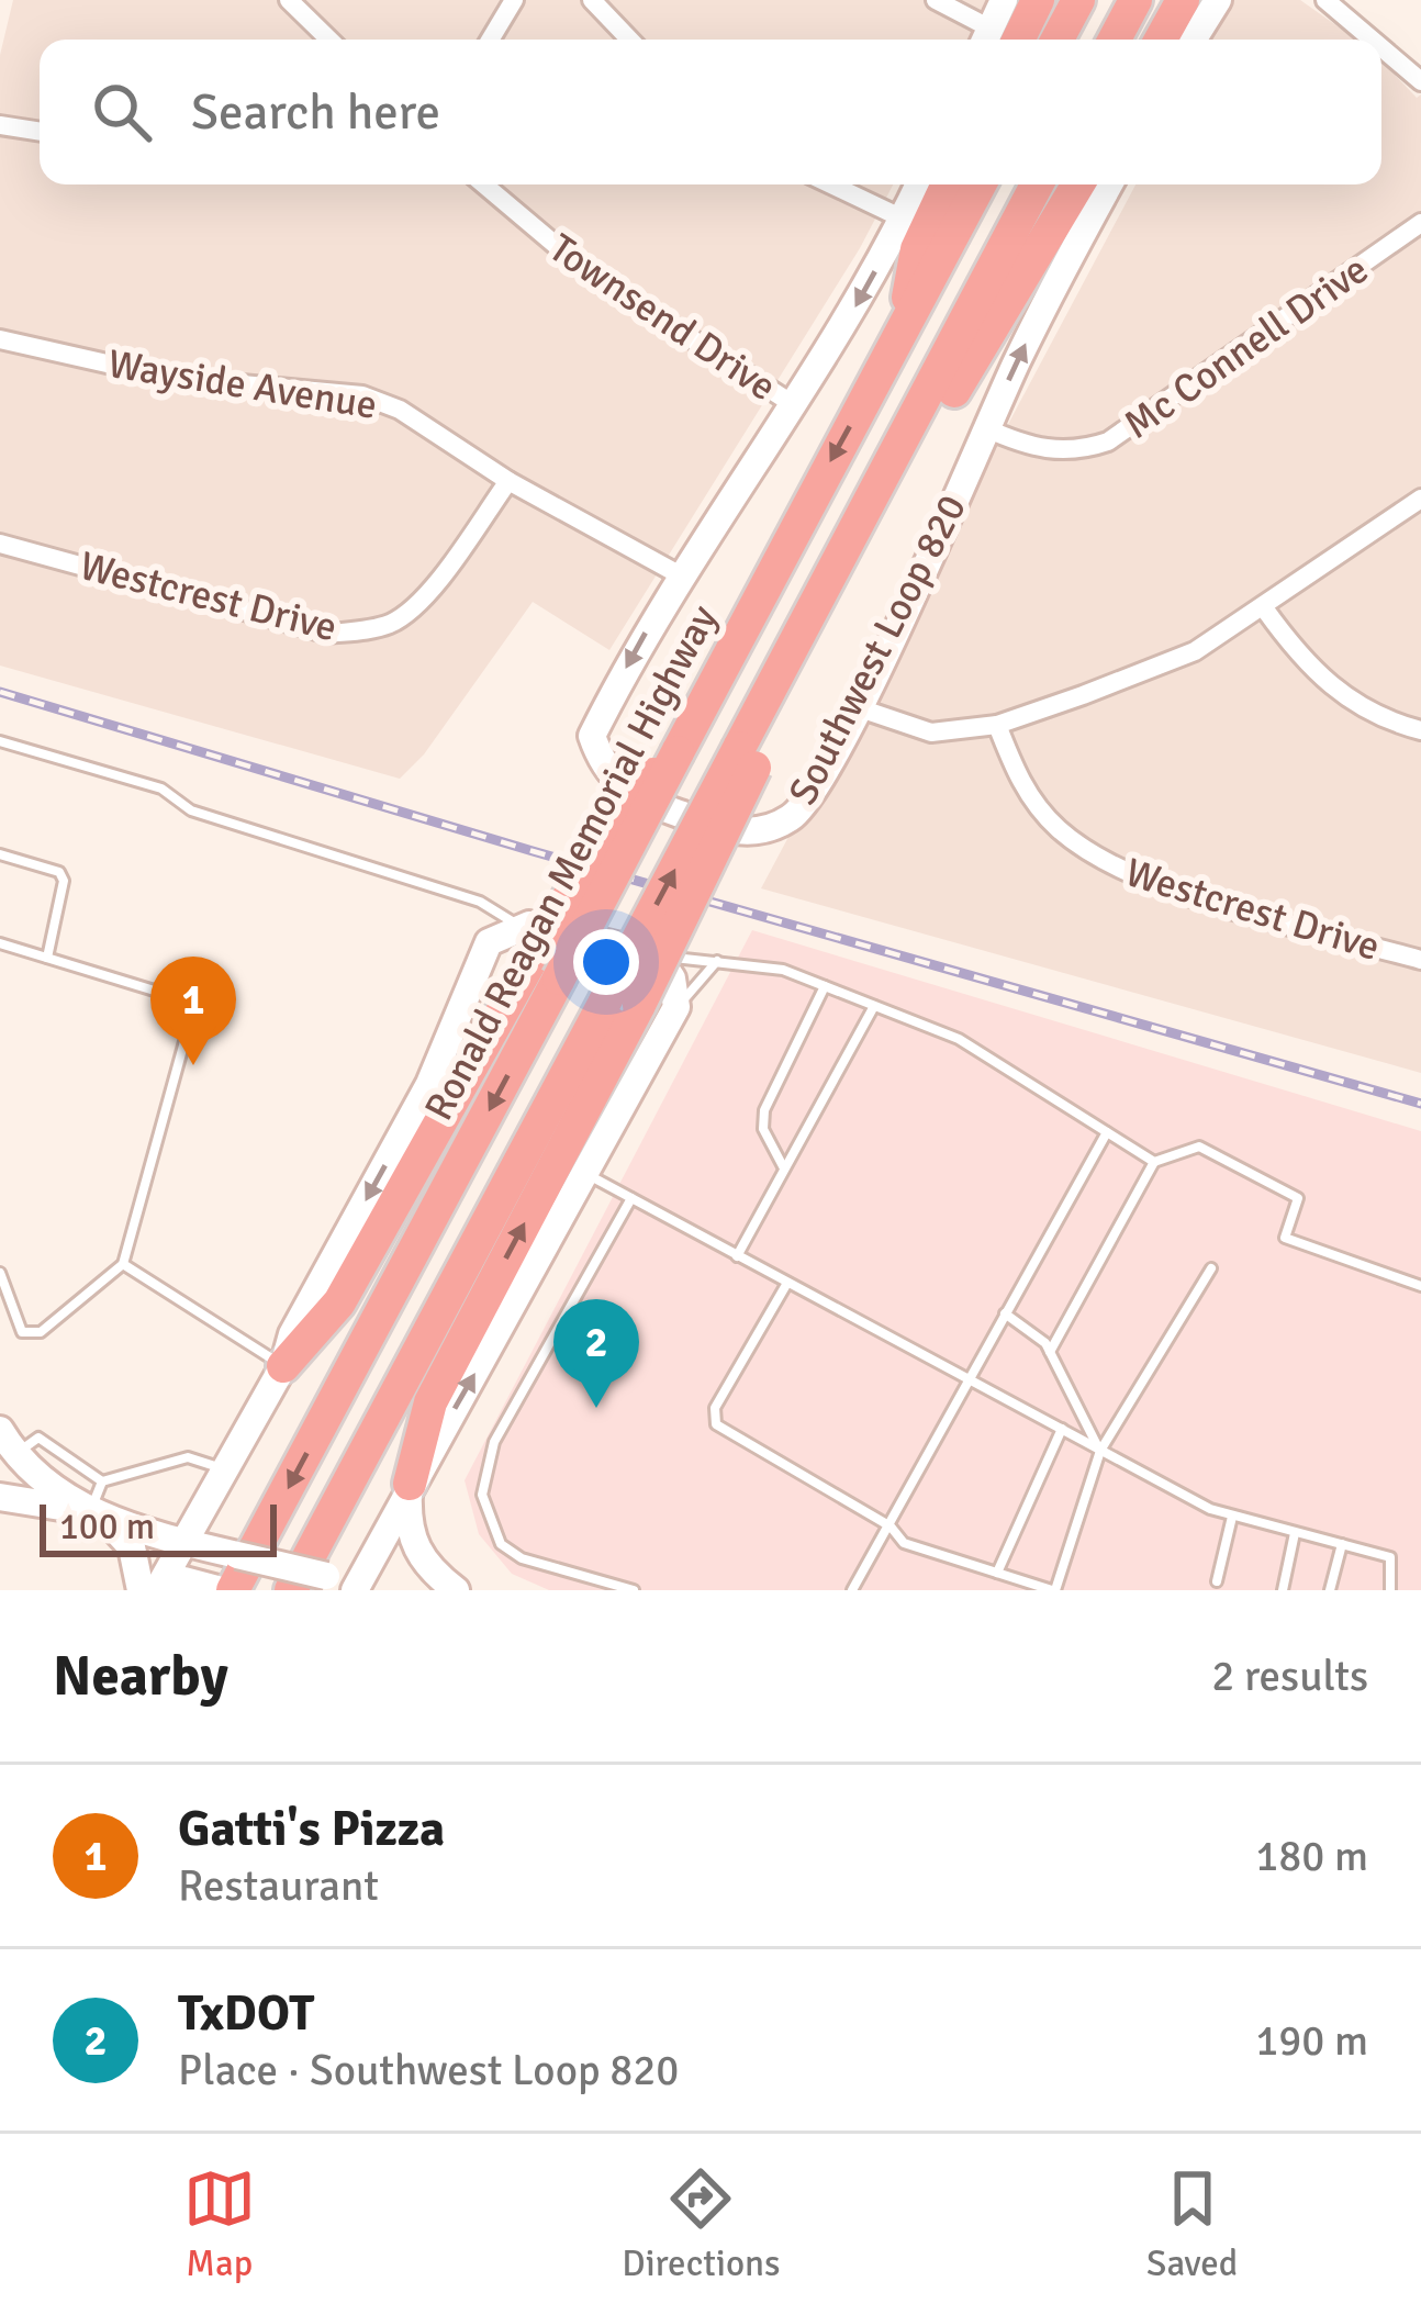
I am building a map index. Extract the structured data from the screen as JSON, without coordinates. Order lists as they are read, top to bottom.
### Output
{
  "streets": {
    "highway": ["Ronald Reagan Memorial Highway"],
    "main road": ["Southwest Loop 820"],
    "street": [
      "Townsend Drive",
      "Mc Connell Drive",
      "Wayside Avenue",
      "Westcrest Drive"
    ]
  },
  "crossings": [
    ["Townsend Drive", "Southwest Loop 820"],
    ["Mc Connell Drive", "Southwest Loop 820"],
    ["Wayside Avenue", "Westcrest Drive"],
    ["Wayside Avenue", "Southwest Loop 820"]
  ],
  "scale_bar": "100 m",
  "page": {
    "search": "Search here",
    "pins": ["1", "2"],
    "scale": "100 m",
    "heading": ["Nearby", "2 results"],
    "list": [
      {
        "mark": "1",
        "name": "Gatti's Pizza",
        "note": "Restaurant",
        "value": "180 m"
      },
      {
        "mark": "2",
        "name": "TxDOT",
        "note": "Place · Southwest Loop 820",
        "value": "190 m"
      }
    ],
    "nav": ["Map", "Directions", "Saved"]
  }
}
